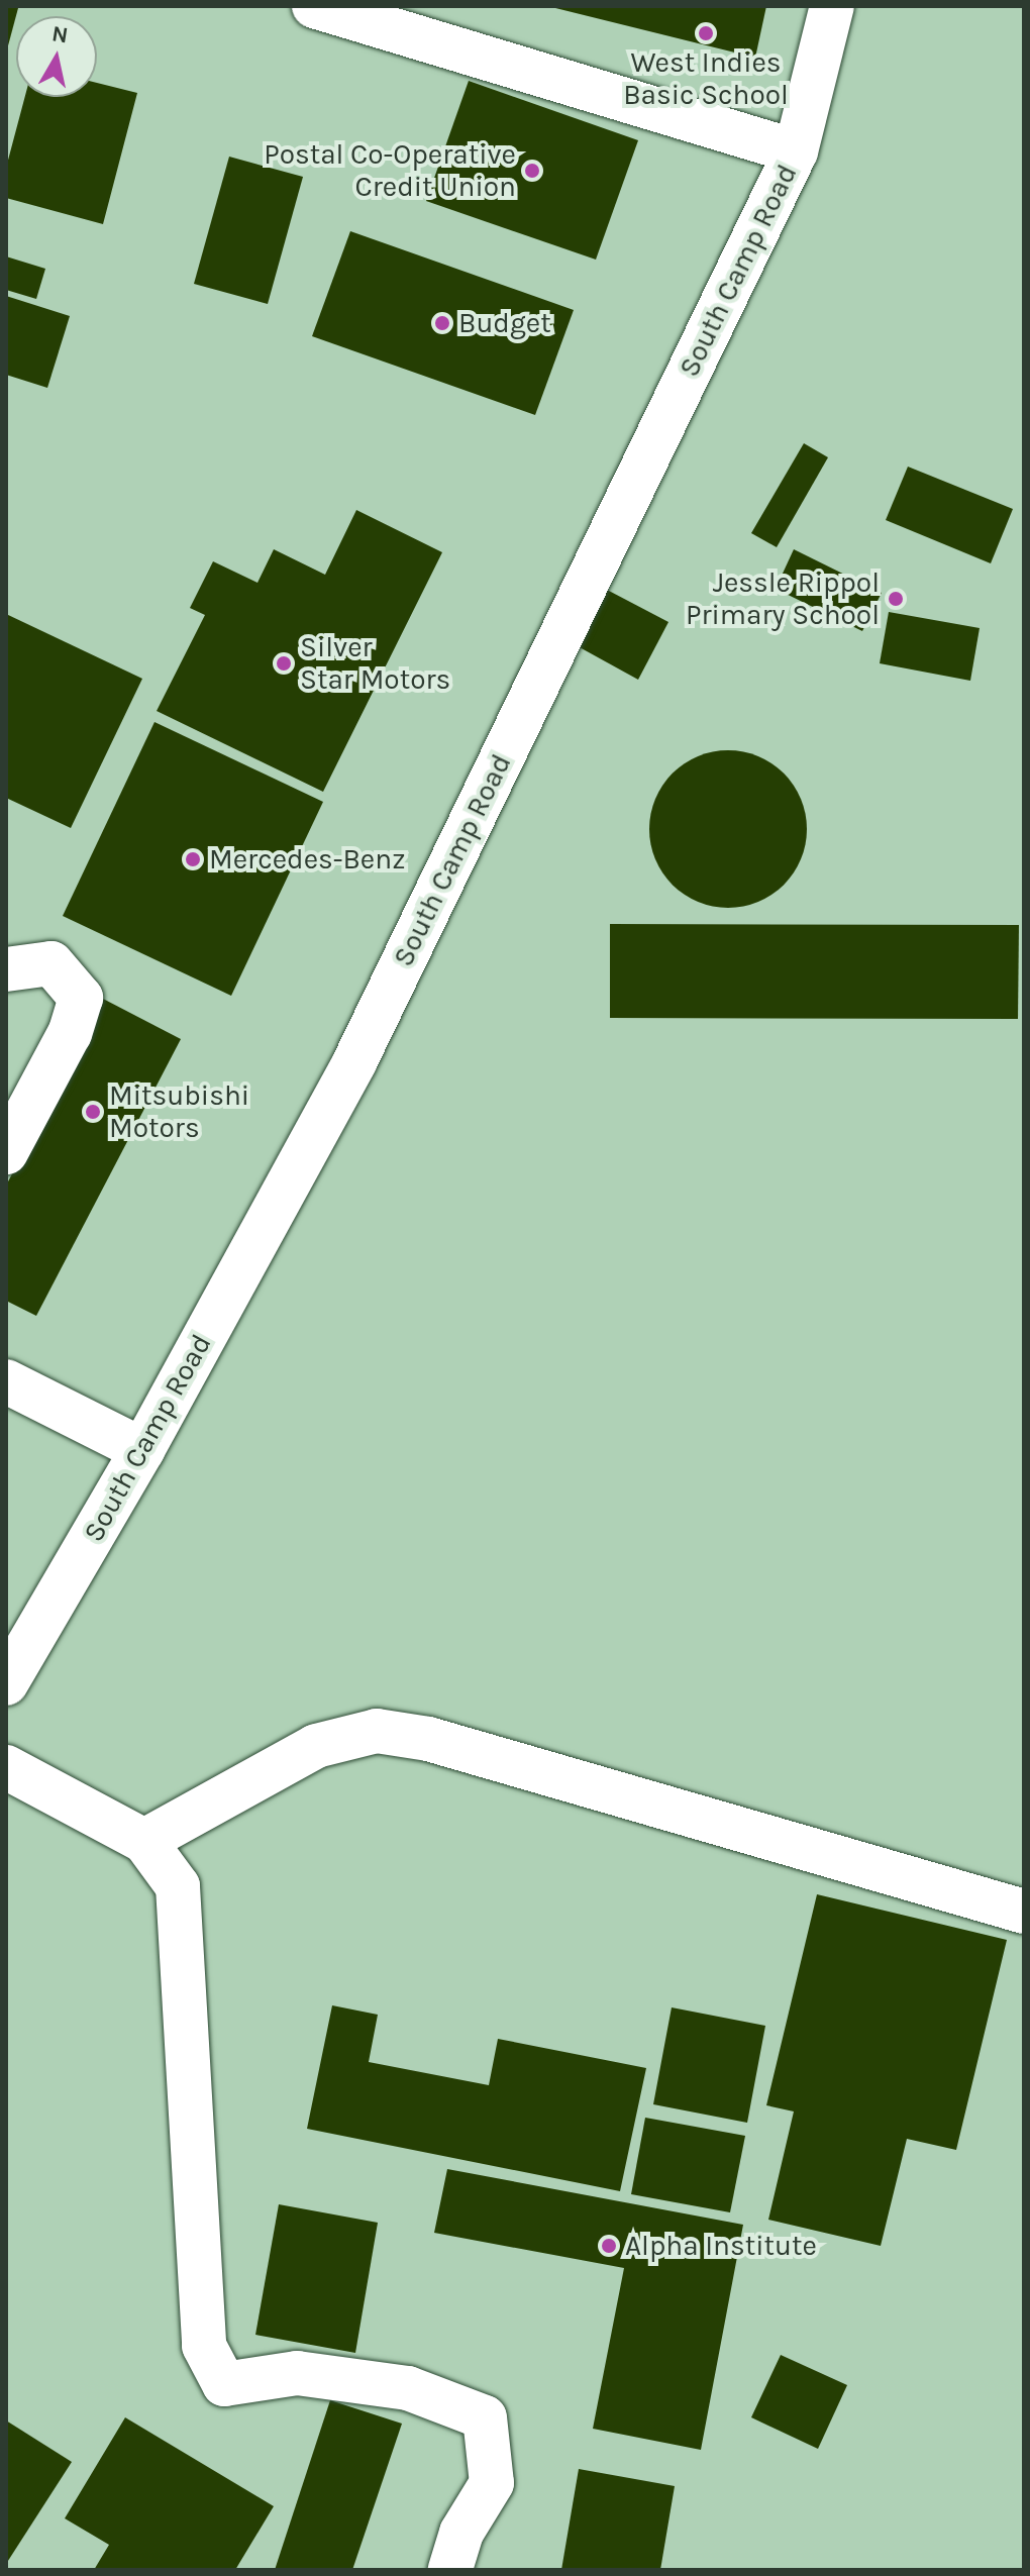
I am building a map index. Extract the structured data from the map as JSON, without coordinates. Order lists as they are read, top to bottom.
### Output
{
  "streets": {
    "main road": ["South Camp Road"]
  },
  "places": [
    "West Indies Basic School",
    "Postal Co-Operative Credit Union",
    "Budget",
    "Jessle Rippol Primary School",
    "Silver Star Motors",
    "Mercedes-Benz",
    "Mitsubishi Motors",
    "Alpha Institute"
  ],
  "north": "top"
}
